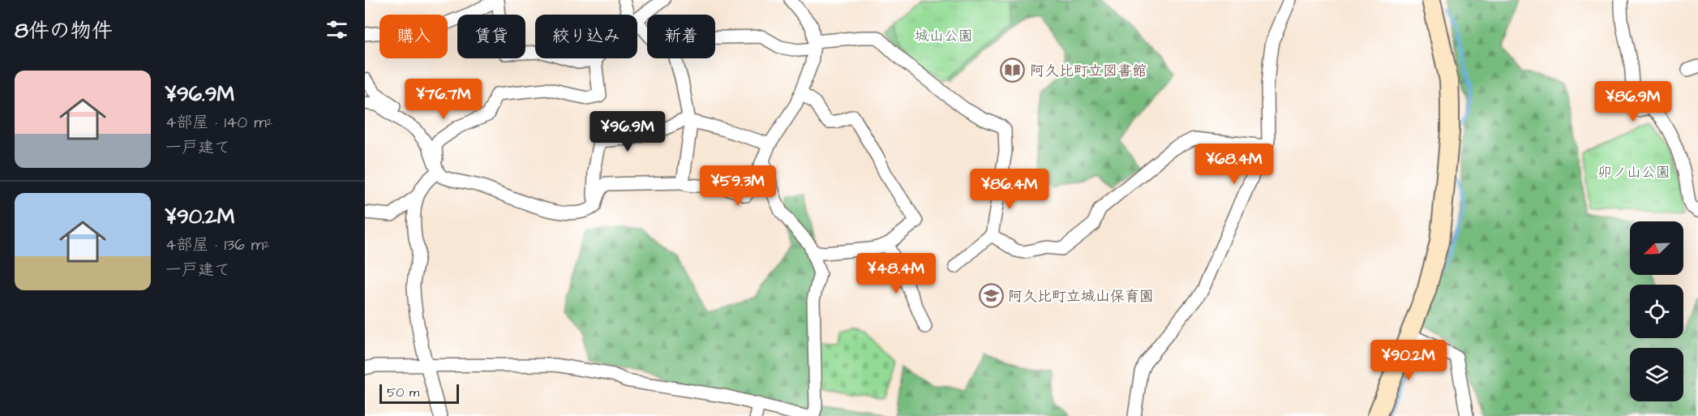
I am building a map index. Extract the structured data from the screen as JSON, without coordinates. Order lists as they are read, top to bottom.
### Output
{
  "parks": ["城山公園", "卯ノ山公園"],
  "places": {
    "library": ["阿久比町立図書館"],
    "school or university": ["阿久比町立城山保育園"]
  },
  "scale_bar": "50 m",
  "north": "bottom left",
  "page": {
    "heading": "8件の物件",
    "chip": [
      "購入",
      "賃貸",
      "絞り込み",
      "新着"
    ],
    "list": [
      {
        "name": "¥96.9M",
        "note": "4部屋 · 140 m² · 一戸建て"
      },
      {
        "name": "¥90.2M",
        "note": "4部屋 · 136 m² · 一戸建て"
      }
    ],
    "price": [
      "¥76.7M",
      "¥86.9M",
      "¥96.9M",
      "¥68.4M",
      "¥59.3M",
      "¥86.4M",
      "¥48.4M",
      "¥90.2M"
    ],
    "scale": "50 m"
  }
}
